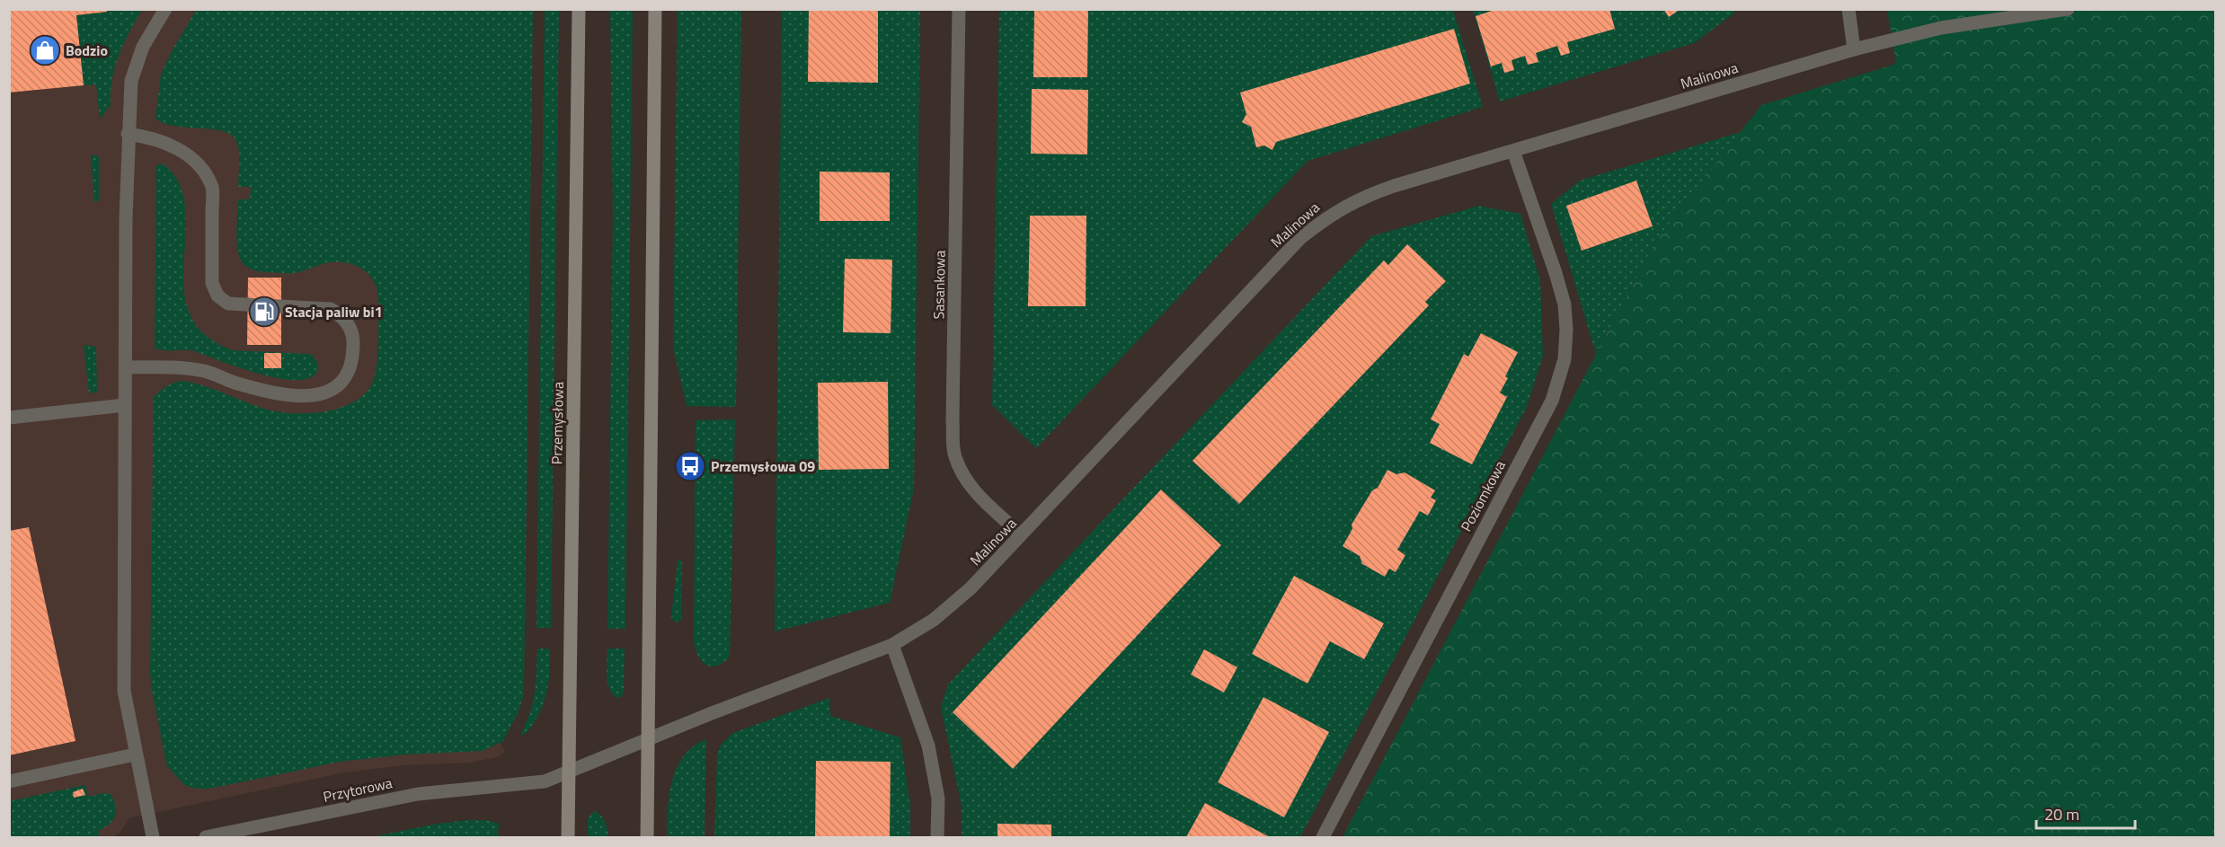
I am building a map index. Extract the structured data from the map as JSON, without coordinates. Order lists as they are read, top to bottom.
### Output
{
  "streets": {
    "main road": ["Przemysłowa"],
    "street": [
      "Malinowa",
      "Sasankowa",
      "Poziomkowa",
      "Przytorowa"
    ]
  },
  "crossings": [
    ["Malinowa", "Sasankowa"],
    ["Malinowa", "Poziomkowa"],
    ["Malinowa", "Przytorowa"],
    ["Przemysłowa", "Przytorowa"]
  ],
  "places": {
    "shop": ["Bodzio"],
    "fuel station": ["Stacja paliw bi1"],
    "bus stop": ["Przemysłowa 09"]
  },
  "scale_bar": "20 m"
}
